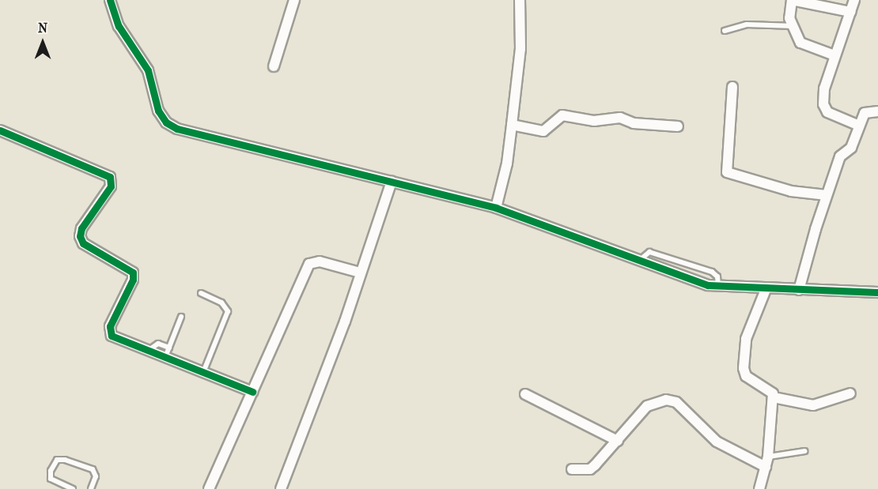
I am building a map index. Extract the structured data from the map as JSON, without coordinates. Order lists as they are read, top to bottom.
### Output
{
  "north": "top"
}
